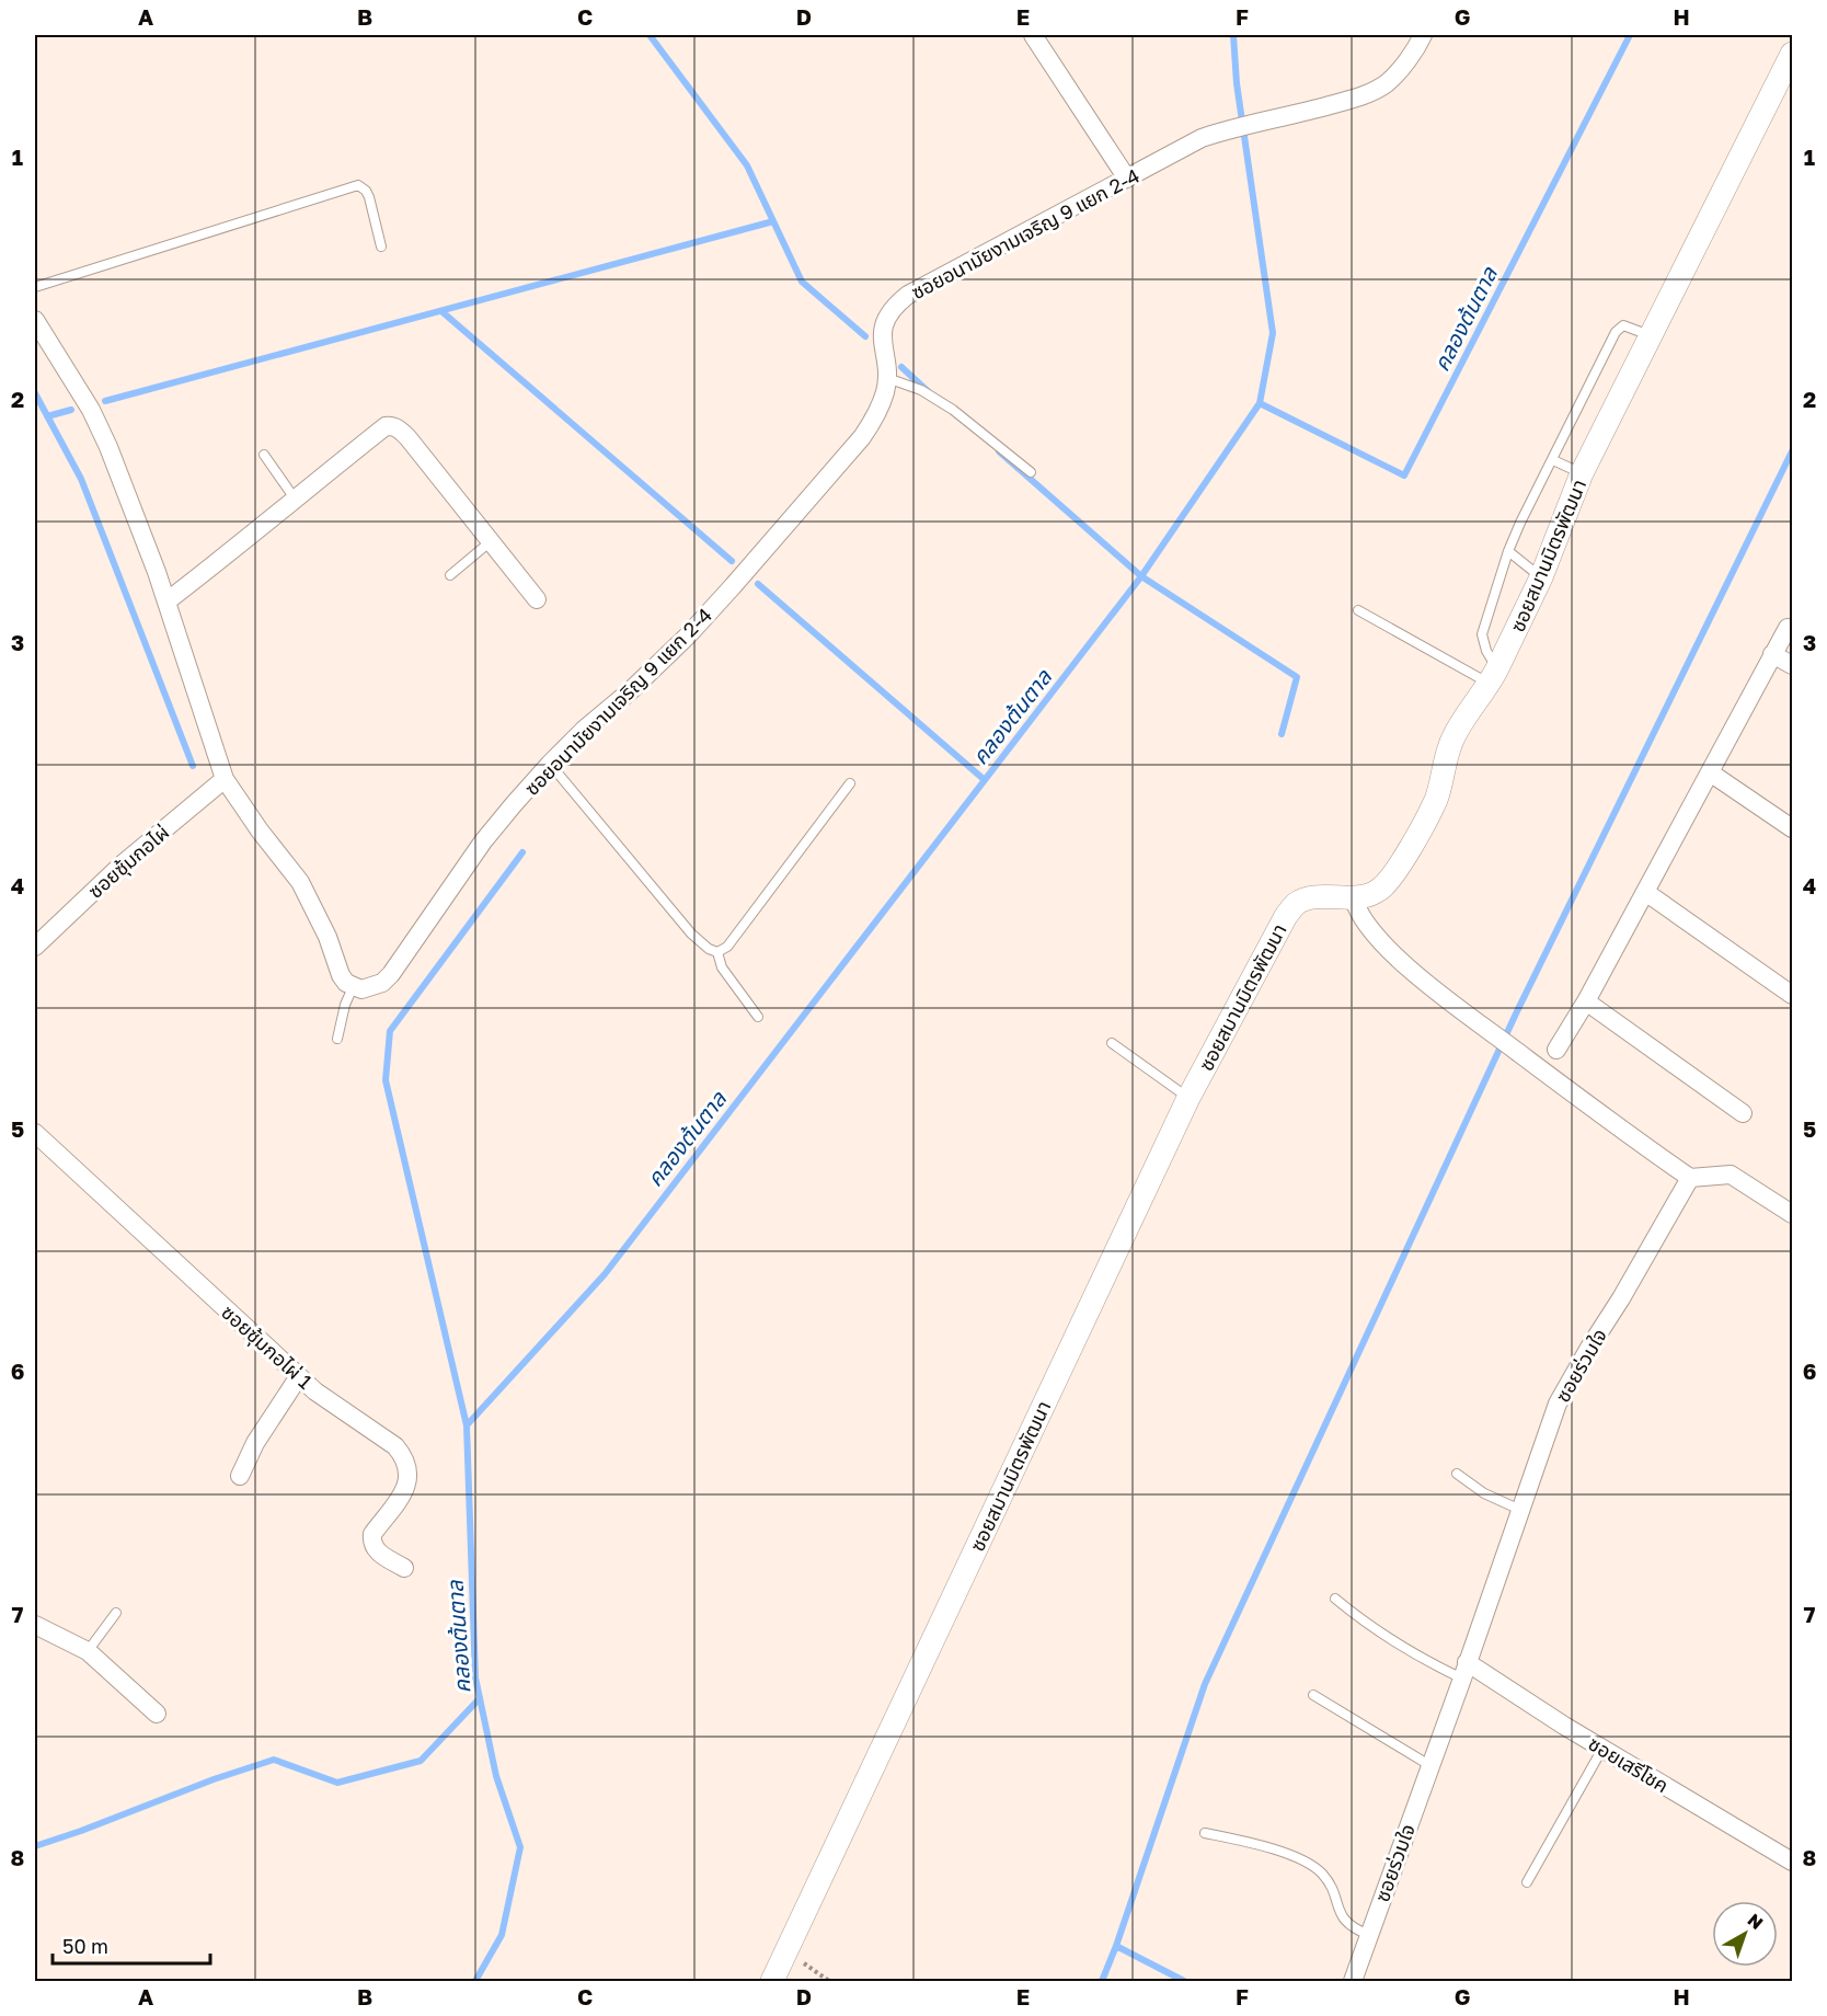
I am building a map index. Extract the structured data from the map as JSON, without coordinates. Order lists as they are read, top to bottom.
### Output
{
  "streets": {
    "street": [
      "ซอยอนามัยงามเจริญ 9 แยก 2-4",
      "ซอยสมานมิตรพัฒนา",
      "ซอยซุ้มกอไผ่",
      "ซอยซุ้มกอไผ่ 1",
      "ซอยร่วมใจ",
      "ซอยเสรีโชค"
    ]
  },
  "crossings": [
    ["ซอยร่วมใจ", "ซอยเสรีโชค"]
  ],
  "water": ["คลองต้นตาล"],
  "scale_bar": "50 m",
  "north": "top right",
  "grid": {
    "columns": [
      "A",
      "B",
      "C",
      "D",
      "E",
      "F",
      "G",
      "H"
    ],
    "rows": [
      "1",
      "2",
      "3",
      "4",
      "5",
      "6",
      "7",
      "8"
    ]
  }
}
